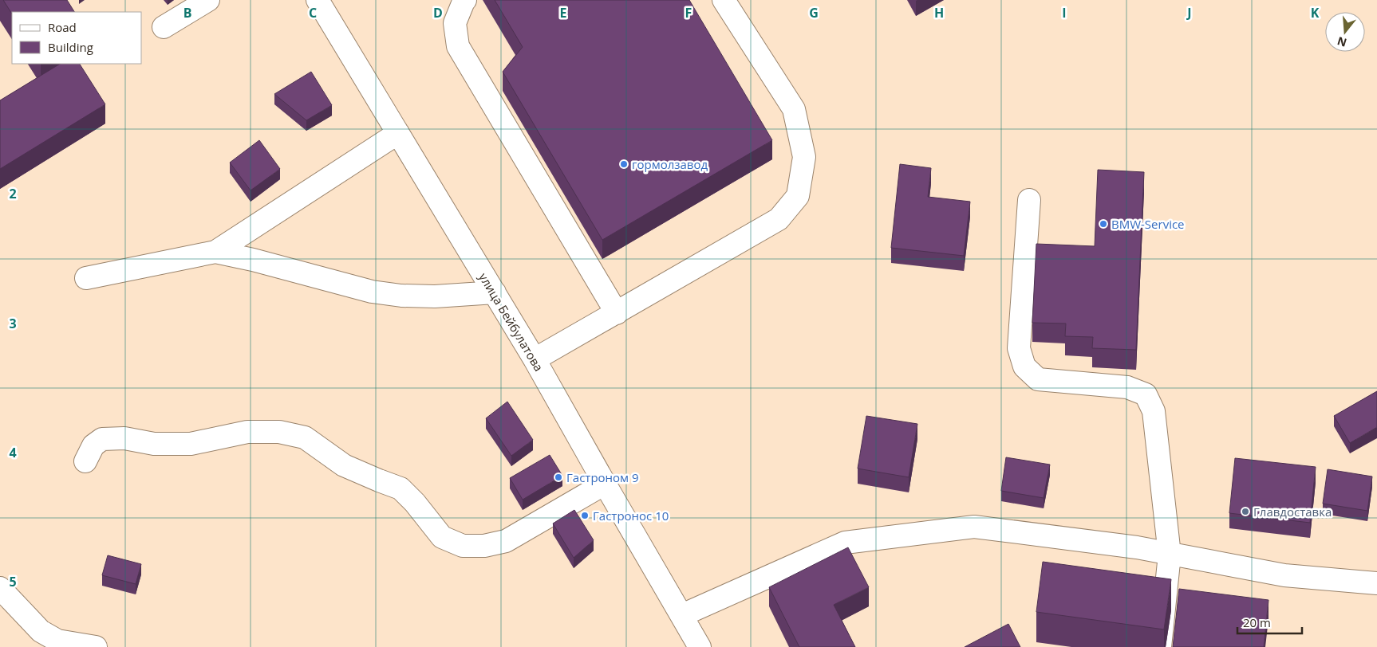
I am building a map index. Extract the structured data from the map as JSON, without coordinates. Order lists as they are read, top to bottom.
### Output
{
  "streets": {
    "street": ["улица Бейбулатова"]
  },
  "places": [
    "гормолзавод",
    "BMW-Service",
    "Гастроном 9",
    "Главдоставка",
    "Гастронос 10"
  ],
  "legend": ["Road", "Building"],
  "scale_bar": "20 m",
  "north": "bottom",
  "grid": {
    "columns": [
      "B",
      "C",
      "D",
      "E",
      "F",
      "G",
      "H",
      "I",
      "J",
      "K"
    ],
    "rows": [
      "2",
      "3",
      "4",
      "5"
    ]
  }
}
